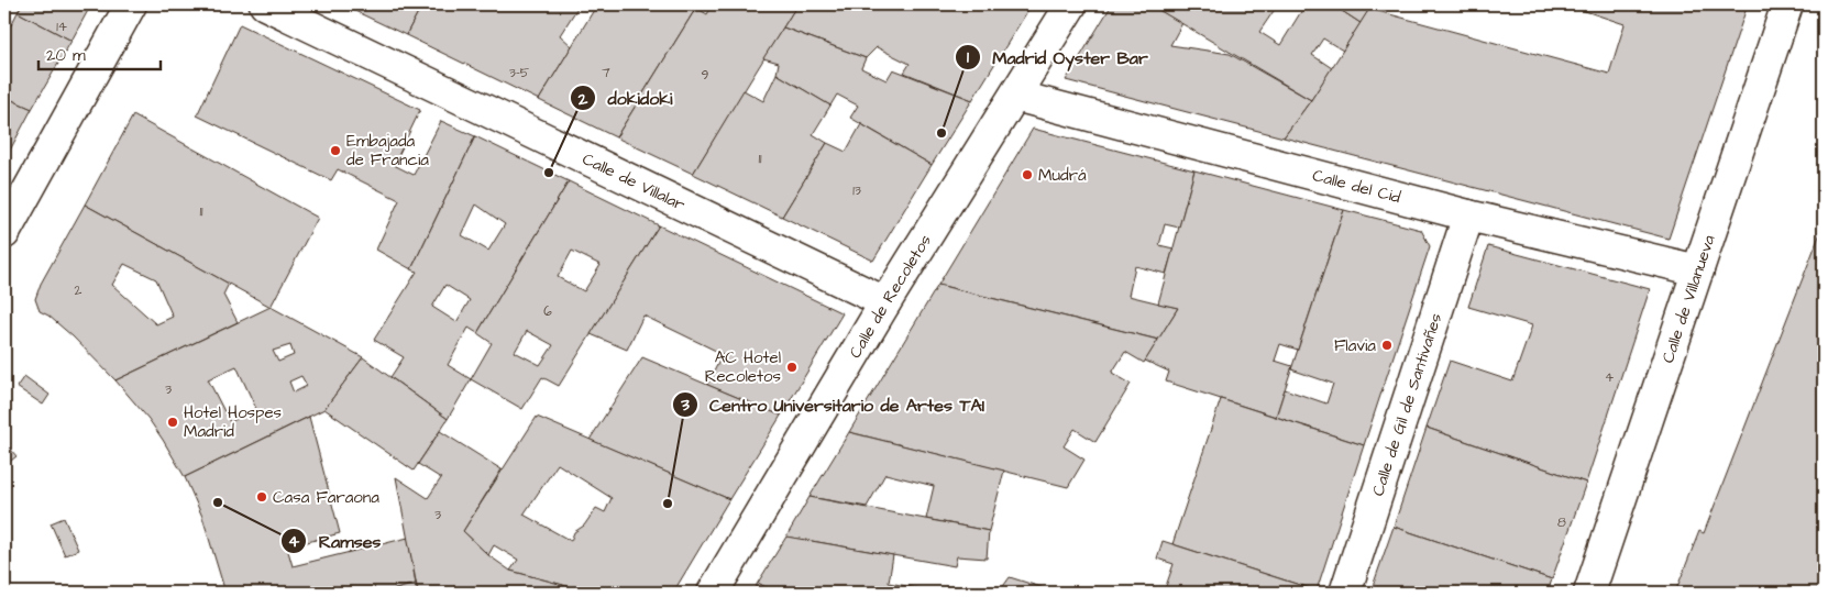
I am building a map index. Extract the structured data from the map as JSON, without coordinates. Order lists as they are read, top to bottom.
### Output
{
  "streets": {
    "street": [
      "Calle de Villalar",
      "Calle del Cid",
      "Calle de Recoletos",
      "Calle de Villanueva",
      "Calle de Gil de Santivañes"
    ]
  },
  "crossings": [
    ["Calle de Villalar", "Calle de Recoletos"],
    ["Calle del Cid", "Calle de Recoletos"],
    ["Calle del Cid", "Calle de Villanueva"],
    ["Calle del Cid", "Calle de Gil de Santivañes"]
  ],
  "places": [
    "Madrid Oyster Bar",
    "Embajada de Francia",
    "dokidoki",
    "Mudrá",
    "Flavia",
    "AC Hotel Recoletos",
    "Hotel Hospes Madrid",
    "Casa Faraona",
    "Ramses",
    "Centro Universitario de Artes TAI"
  ],
  "house_numbers": [
    "14",
    "3-5",
    "7",
    "9",
    "11",
    "13",
    "11",
    "2",
    "6",
    "4",
    "3",
    "3",
    "8"
  ],
  "scale_bar": "20 m"
}
